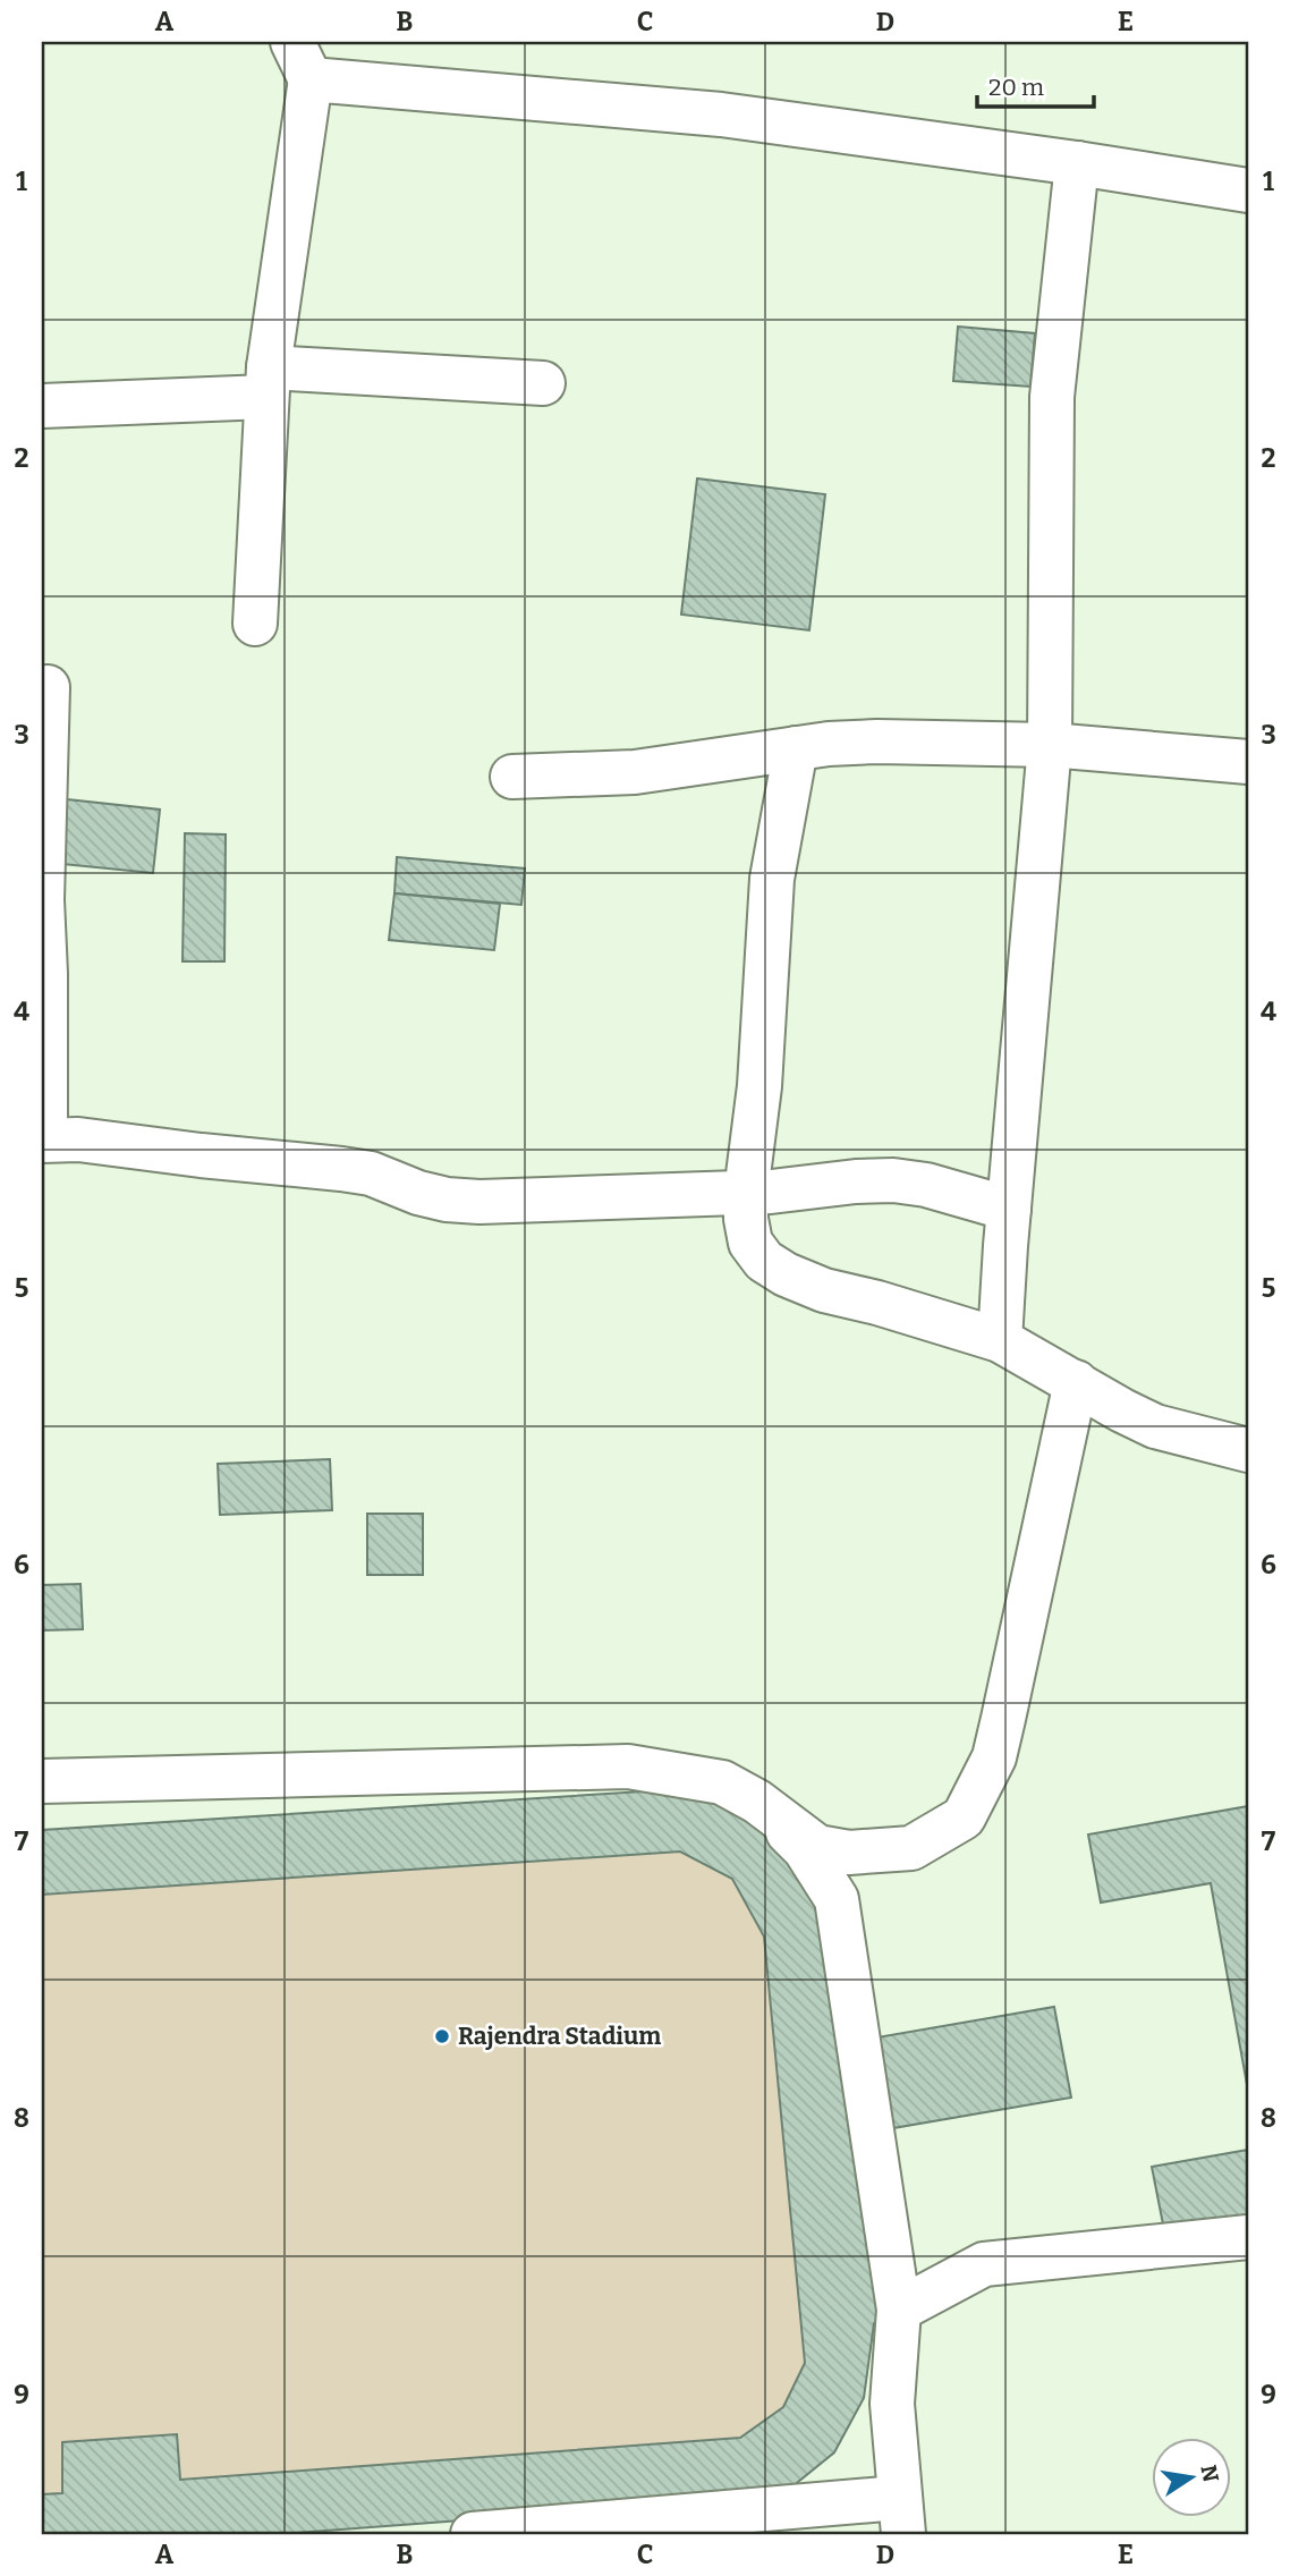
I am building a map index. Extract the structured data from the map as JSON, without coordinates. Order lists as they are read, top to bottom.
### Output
{
  "places": ["Rajendra Stadium"],
  "scale_bar": "20 m",
  "north": "right",
  "grid": {
    "columns": [
      "A",
      "B",
      "C",
      "D",
      "E"
    ],
    "rows": [
      "1",
      "2",
      "3",
      "4",
      "5",
      "6",
      "7",
      "8",
      "9"
    ]
  }
}
